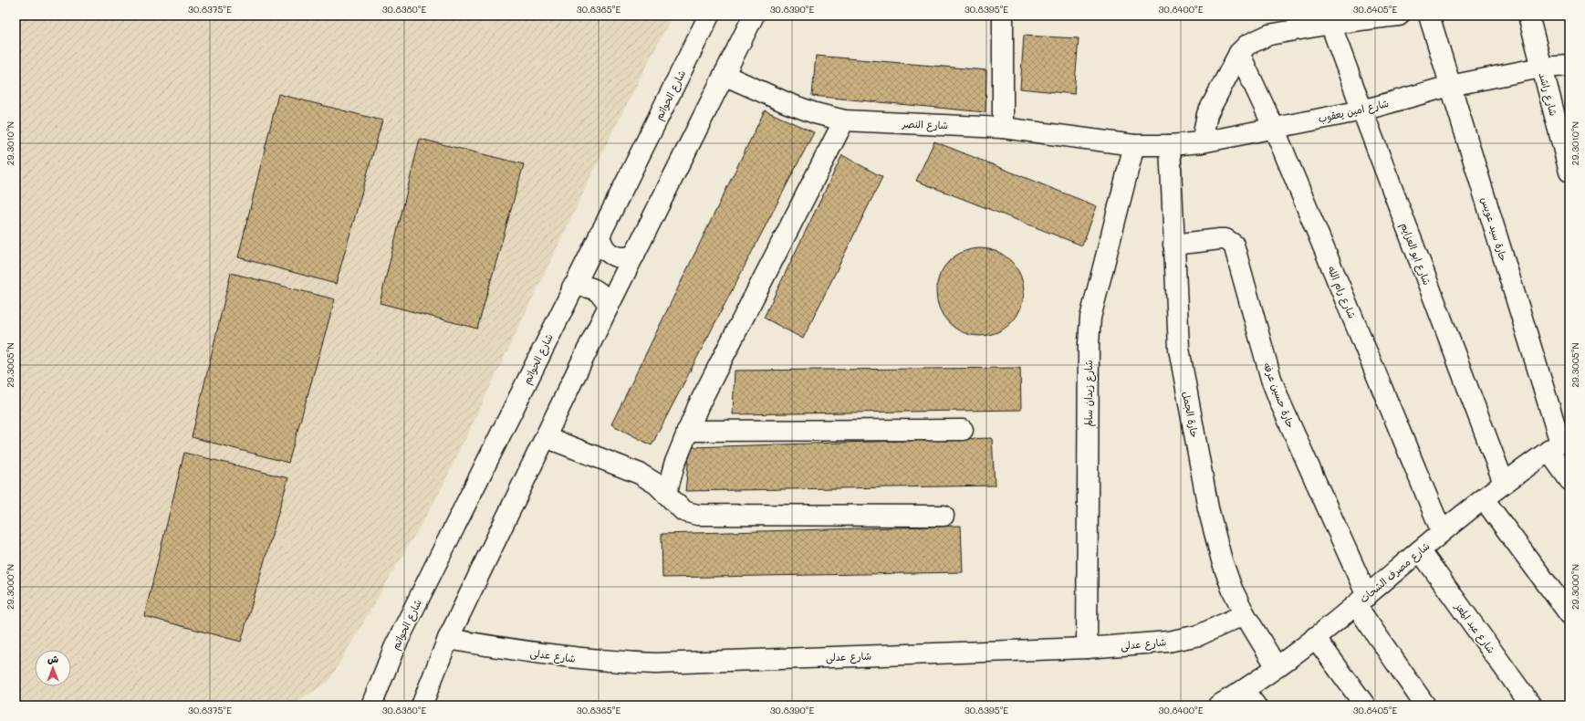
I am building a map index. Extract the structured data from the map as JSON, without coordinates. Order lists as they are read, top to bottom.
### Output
{
  "streets": {
    "street": [
      "شارع راشد",
      "شارع الحواتم",
      "شارع امين يعقوب",
      "شارع النصر",
      "حارة سيد عويس",
      "شارع ابو العزايم",
      "شارع رام الله",
      "شارع زيدان سالم",
      "حارة حسين عرفه",
      "حارة الجمل",
      "شارع مصرف الشحات",
      "شارع عبد المعز",
      "شارع عدلى"
    ]
  },
  "crossings": [
    ["شارع راشد", "شارع امين يعقوب"],
    ["شارع امين يعقوب", "شارع النصر"],
    ["شارع امين يعقوب", "حارة سيد عويس"],
    ["شارع امين يعقوب", "شارع ابو العزايم"],
    ["شارع امين يعقوب", "شارع رام الله"],
    ["شارع امين يعقوب", "شارع زيدان سالم"],
    ["شارع امين يعقوب", "حارة الجمل"],
    ["شارع النصر", "شارع زيدان سالم"],
    ["حارة سيد عويس", "شارع مصرف الشحات"],
    ["شارع ابو العزايم", "شارع مصرف الشحات"],
    ["شارع رام الله", "شارع مصرف الشحات"],
    ["شارع زيدان سالم", "شارع عدلى"],
    ["حارة حسين عرفه", "حارة الجمل"],
    ["حارة حسين عرفه", "شارع مصرف الشحات"],
    ["حارة الجمل", "شارع مصرف الشحات"],
    ["حارة الجمل", "شارع عدلى"],
    ["شارع مصرف الشحات", "شارع عبد المعز"]
  ],
  "north": "top",
  "coordinates": [
    "30.8375°E",
    "30.8380°E",
    "30.8385°E",
    "30.8390°E",
    "30.8395°E",
    "30.8400°E",
    "30.8405°E",
    "29.3010°N",
    "29.3005°N",
    "29.3000°N"
  ]
}
